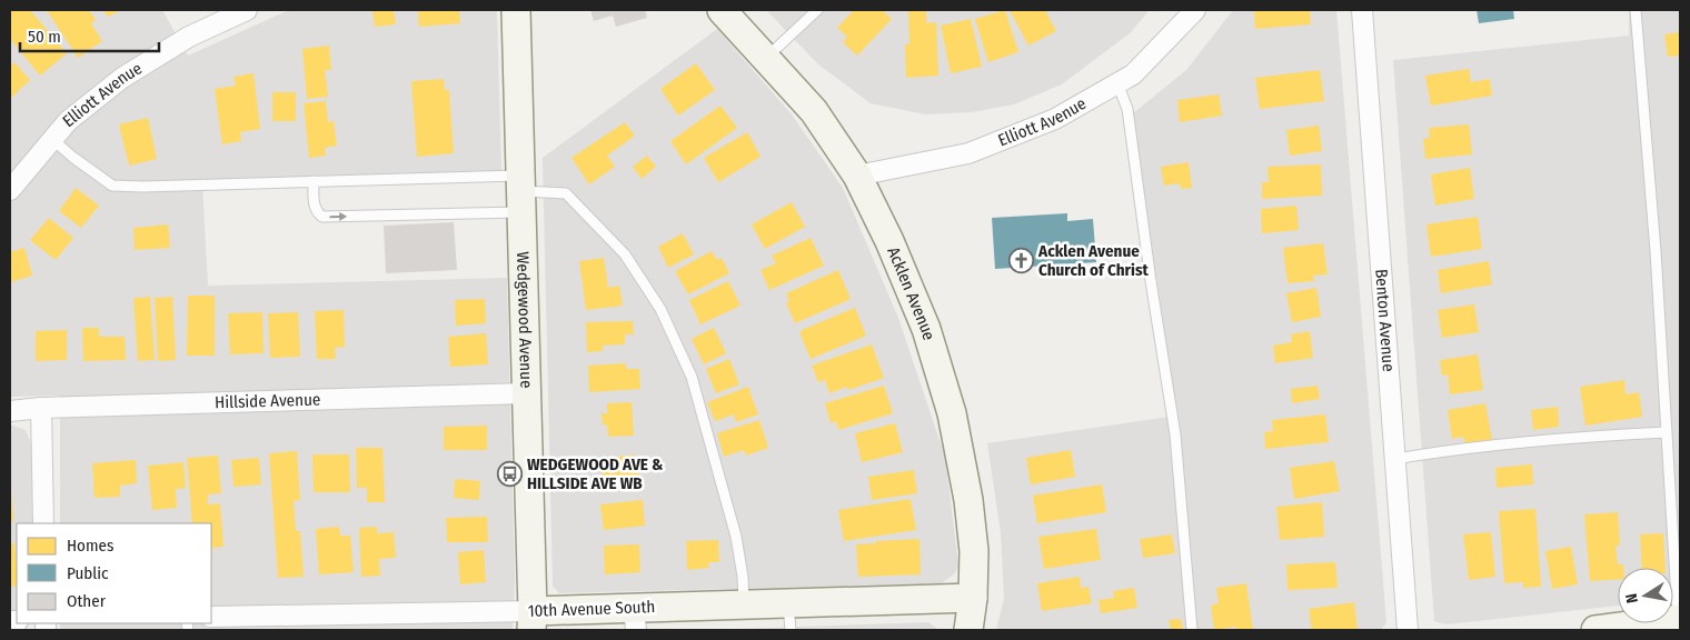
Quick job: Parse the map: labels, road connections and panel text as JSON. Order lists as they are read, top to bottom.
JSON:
{
  "streets": {
    "street": [
      "Elliott Avenue",
      "Acklen Avenue",
      "Wedgewood Avenue",
      "Benton Avenue",
      "Hillside Avenue",
      "10th Avenue South"
    ]
  },
  "crossings": [
    ["Elliott Avenue", "Acklen Avenue"],
    ["Acklen Avenue", "10th Avenue South"],
    ["Wedgewood Avenue", "Hillside Avenue"],
    ["Wedgewood Avenue", "10th Avenue South"]
  ],
  "places": {
    "church": ["Acklen Avenue Church of Christ"],
    "bus stop": ["WEDGEWOOD AVE & HILLSIDE AVE WB"]
  },
  "legend": ["Homes", "Public", "Other"],
  "scale_bar": "50 m",
  "north": "left"
}
